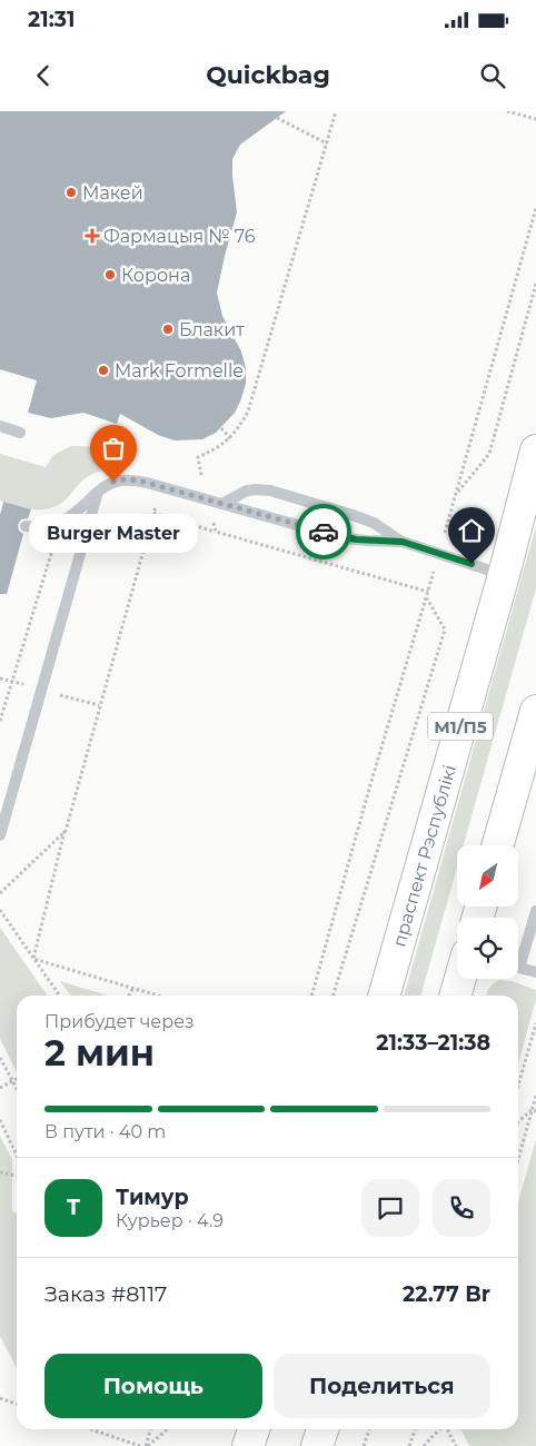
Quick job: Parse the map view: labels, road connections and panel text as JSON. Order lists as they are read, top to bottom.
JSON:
{
  "streets": {
    "highway": ["М1/П5", "праспект Рэспублікі"]
  },
  "places": {
    "other": [
      "Макей",
      "Корона",
      "Блакит",
      "Mark Formelle",
      "Burger Master"
    ],
    "health": ["Фармацыя № 76"]
  },
  "north": "bottom left",
  "page": {
    "status": "21:31",
    "header": "Quickbag",
    "bubble": "Burger Master",
    "heading": ["2 мин", "Прибудет через", "21:33–21:38"],
    "panel": [
      "Тимур",
      "Курьер · 4.9",
      "Заказ #8117",
      "22.77 Br"
    ],
    "bar": "В пути · 40 m",
    "round": "Т",
    "buttons": ["Помощь", "Поделиться"]
  }
}
